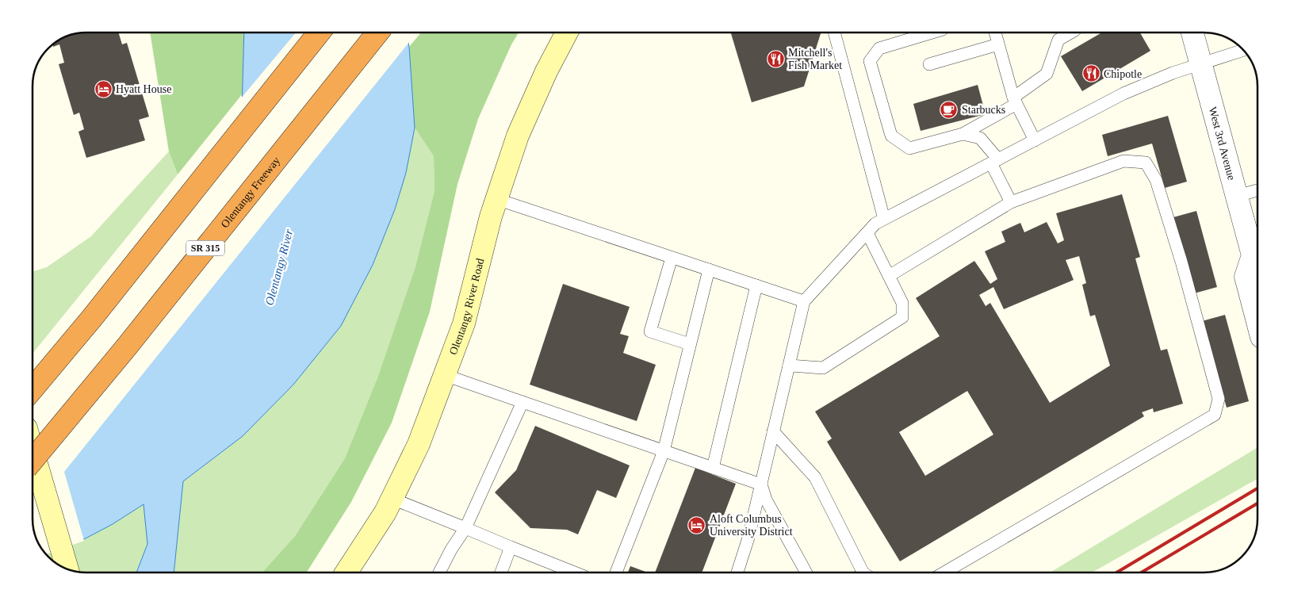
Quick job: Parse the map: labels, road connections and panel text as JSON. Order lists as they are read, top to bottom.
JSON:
{
  "streets": {
    "highway": ["Olentangy Freeway", "SR 315"],
    "main road": ["Olentangy River Road"],
    "street": ["West 3rd Avenue"]
  },
  "water": ["Olentangy River"],
  "places": {
    "restaurant": ["Mitchell's Fish Market", "Chipotle"],
    "hotel": ["Hyatt House", "Aloft Columbus University District"],
    "cafe": ["Starbucks"]
  }
}
